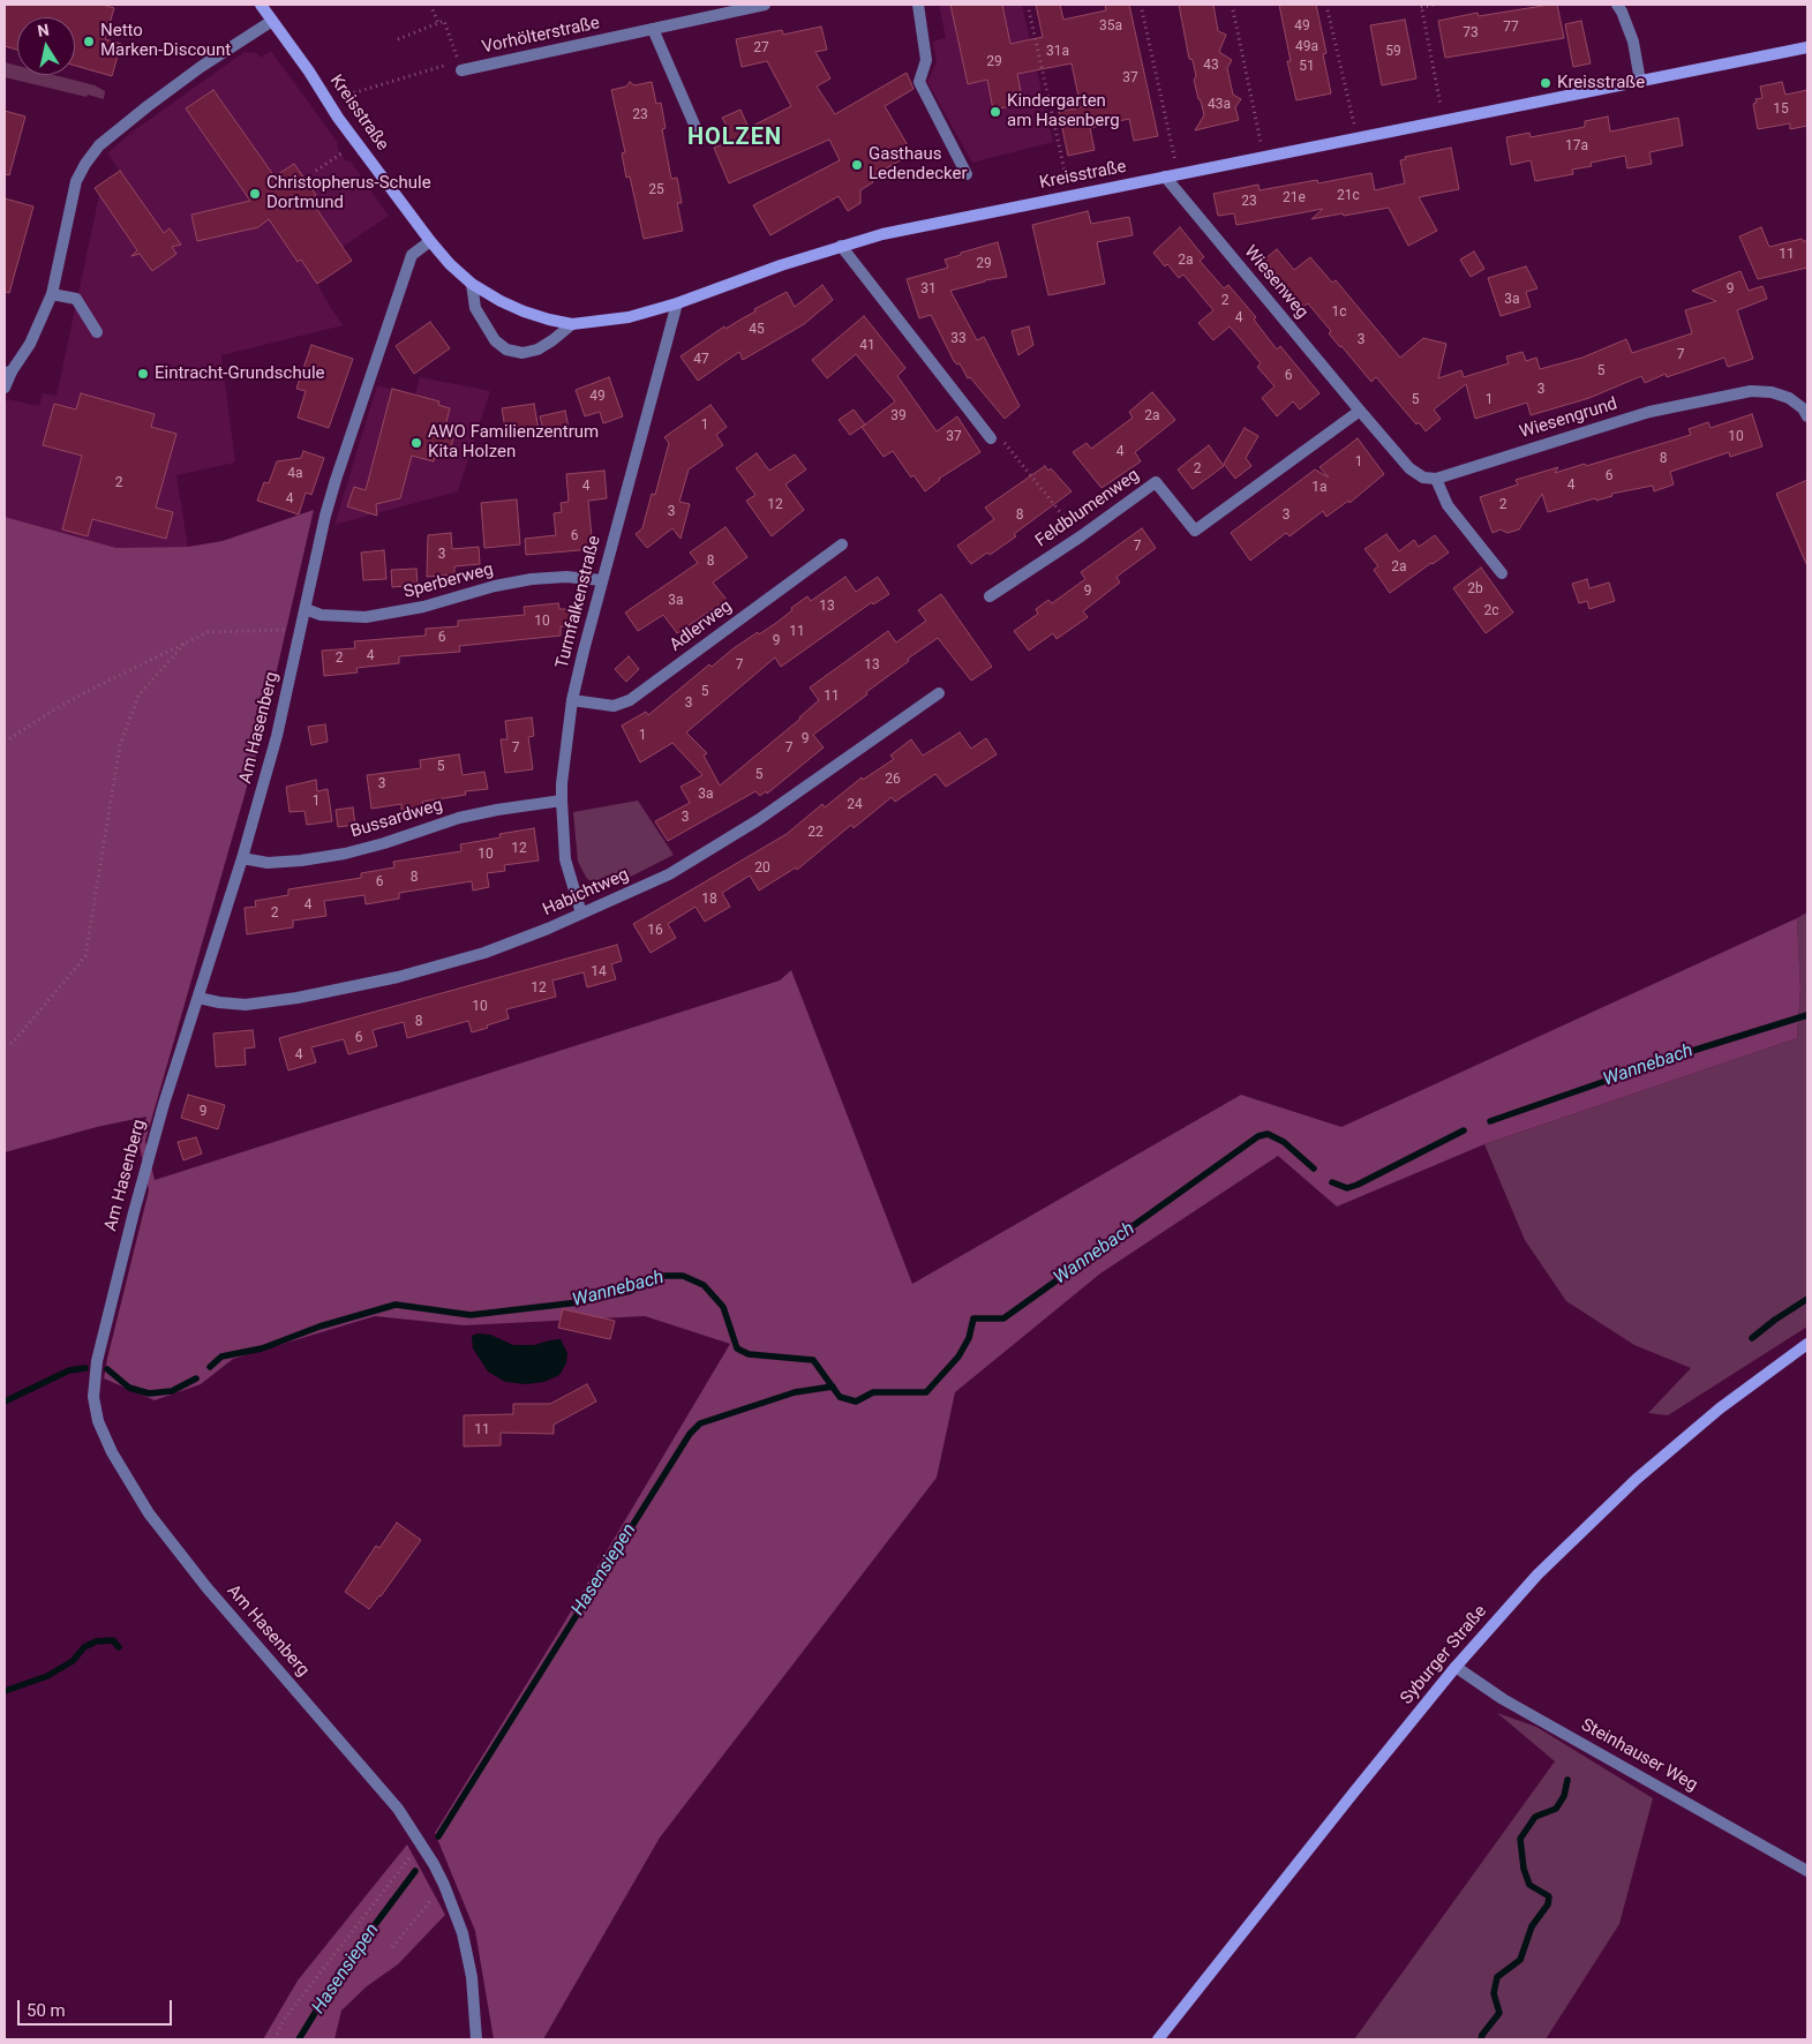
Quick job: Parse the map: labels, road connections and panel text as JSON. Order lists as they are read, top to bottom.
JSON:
{
  "streets": {
    "main road": ["Kreisstraße", "Syburger Straße"],
    "street": [
      "Vorhölterstraße",
      "Wiesenweg",
      "Wiesengrund",
      "Feldblumenweg",
      "Sperberweg",
      "Turmfalkenstraße",
      "Adlerweg",
      "Am Hasenberg",
      "Bussardweg",
      "Habichtweg",
      "Steinhauser Weg"
    ]
  },
  "crossings": [
    ["Kreisstraße", "Wiesenweg"],
    ["Kreisstraße", "Turmfalkenstraße"],
    ["Kreisstraße", "Am Hasenberg"],
    ["Wiesenweg", "Feldblumenweg"],
    ["Sperberweg", "Turmfalkenstraße"],
    ["Sperberweg", "Am Hasenberg"],
    ["Turmfalkenstraße", "Adlerweg"],
    ["Turmfalkenstraße", "Bussardweg"],
    ["Turmfalkenstraße", "Habichtweg"],
    ["Am Hasenberg", "Bussardweg"],
    ["Am Hasenberg", "Habichtweg"],
    ["Syburger Straße", "Steinhauser Weg"]
  ],
  "districts": ["HOLZEN"],
  "water": ["Wannebach", "Hasensiepen"],
  "places": [
    "Netto Marken-Discount",
    "Kreisstraße",
    "Kindergarten am Hasenberg",
    "Gasthaus Ledendecker",
    "Christopherus-Schule Dortmund",
    "Eintracht-Grundschule",
    "AWO Familienzentrum Kita Holzen"
  ],
  "house_numbers": [
    "35a",
    "49",
    "77",
    "73",
    "49a",
    "27",
    "31a",
    "59",
    "29",
    "43",
    "51",
    "37",
    "43a",
    "15",
    "23",
    "17a",
    "25",
    "21c",
    "21e",
    "23",
    "11",
    "2a",
    "29",
    "31",
    "9",
    "3a",
    "2",
    "1c",
    "4",
    "45",
    "33",
    "3",
    "41",
    "7",
    "47",
    "5",
    "6",
    "3",
    "49",
    "5",
    "1",
    "39",
    "2a",
    "1",
    "37",
    "10",
    "4",
    "8",
    "1",
    "2",
    "4a",
    "6",
    "2",
    "4",
    "4",
    "1a",
    "4",
    "12",
    "2",
    "3",
    "8",
    "3",
    "6",
    "7",
    "3",
    "8",
    "2a",
    "2b",
    "9",
    "3a",
    "13",
    "2c",
    "10",
    "11",
    "6",
    "9",
    "4",
    "2",
    "7",
    "13",
    "5",
    "11",
    "3",
    "1",
    "9",
    "7",
    "7",
    "5",
    "5",
    "26",
    "3",
    "3a",
    "1",
    "24",
    "3",
    "22",
    "12",
    "10",
    "20",
    "8",
    "6",
    "18",
    "4",
    "2",
    "16",
    "14",
    "12",
    "10",
    "8",
    "6",
    "4",
    "9",
    "11"
  ],
  "scale_bar": "50 m",
  "north": "top"
}
